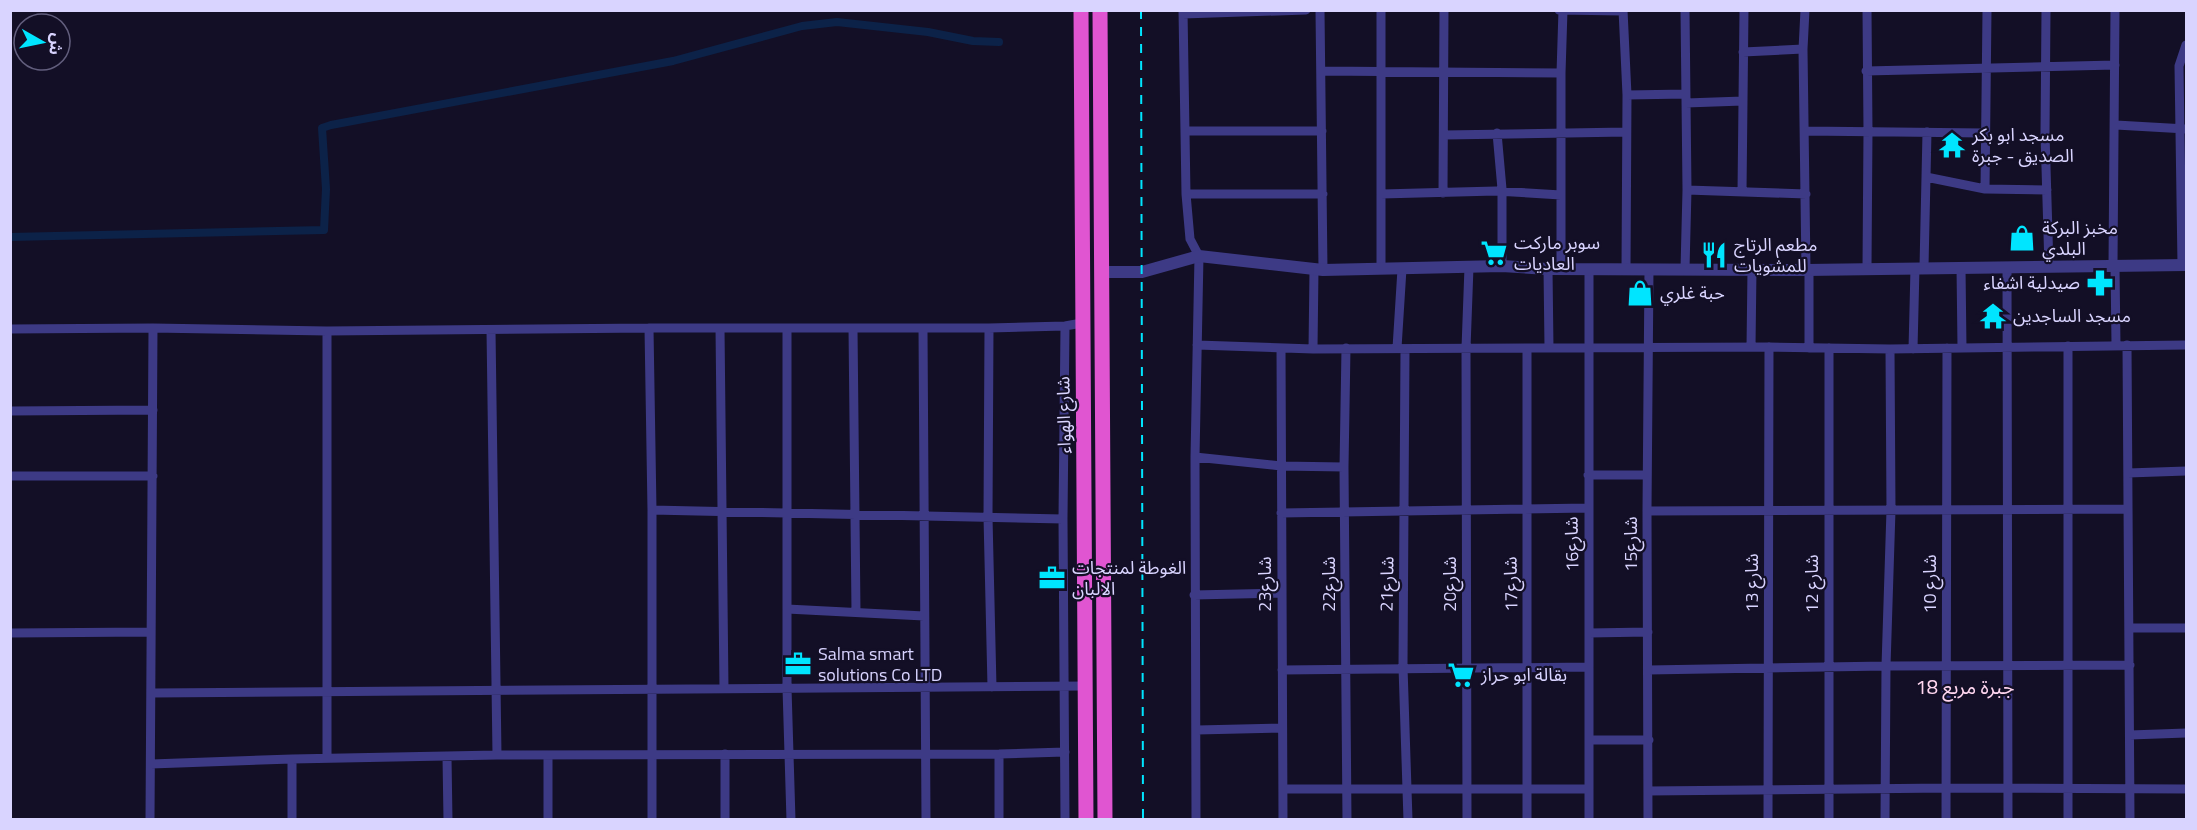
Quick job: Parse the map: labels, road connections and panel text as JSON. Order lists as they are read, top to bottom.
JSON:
{
  "streets": {
    "highway": ["شارع الهواء"],
    "street": [
      "شارع16",
      "شارع15",
      "شارع 13",
      "شارع23",
      "شارع22",
      "شارع21",
      "شارع20",
      "شارع17",
      "شارع 12",
      "شارع 10"
    ]
  },
  "districts": ["جبرة مربع 18"],
  "places": {
    "temple": ["مسجد ابو بكر الصديق - جبرة", "مسجد الساجدين"],
    "shop": ["مخبز البركة البلدي", "حبة غلري"],
    "supermarket": ["سوبر ماركت العاديات", "بقالة ابو حراز"],
    "restaurant": ["مطعم الرتاج للمشويات"],
    "pharmacy": ["صيدلية اشفاء"],
    "office": ["الغوطة لمنتجات الالبان", "Salma smart solutions Co LTD"]
  },
  "north": "right"
}
